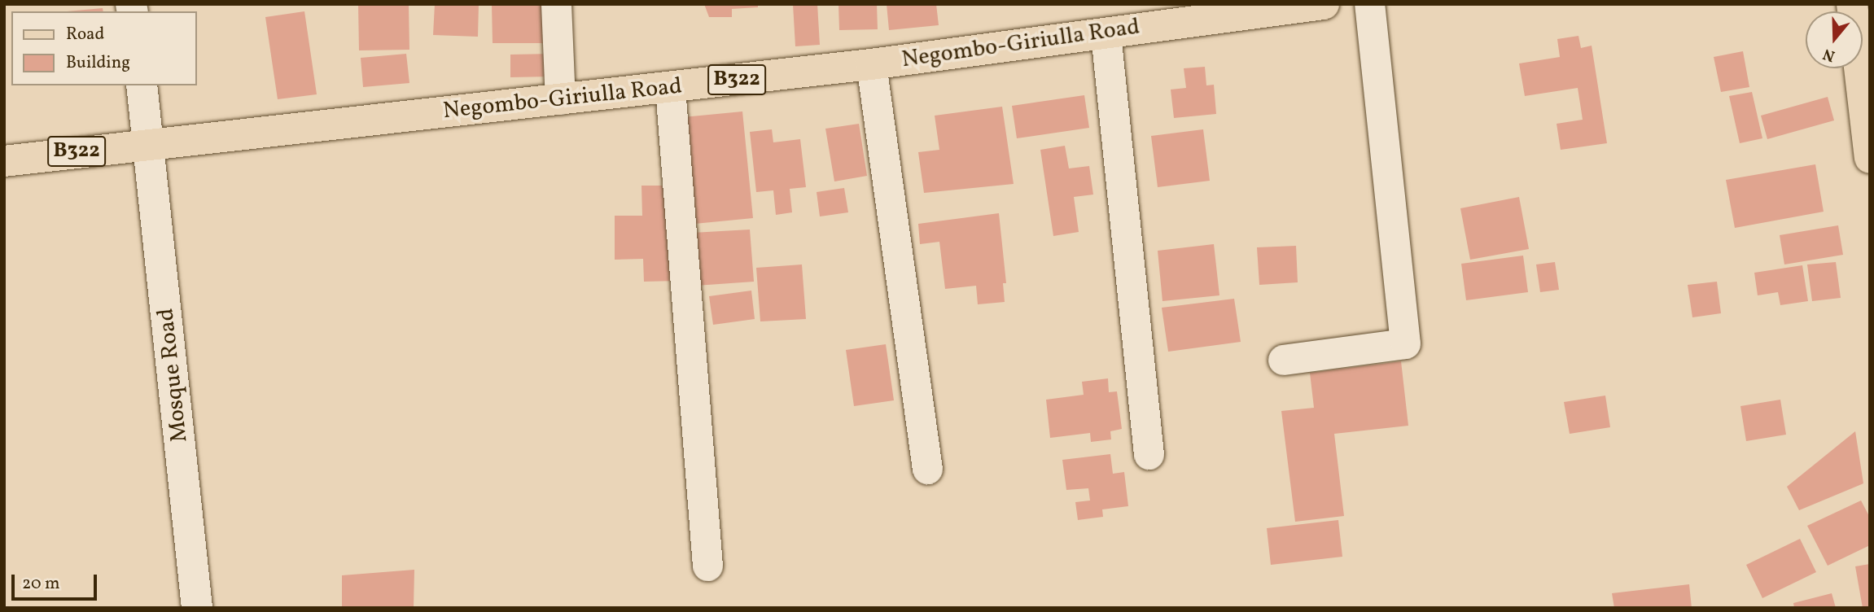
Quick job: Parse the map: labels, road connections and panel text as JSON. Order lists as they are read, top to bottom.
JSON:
{
  "streets": {
    "main road": ["Negombo-Giriulla Road", "B322"],
    "street": ["Mosque Road"]
  },
  "crossings": [
    ["Negombo-Giriulla Road", "Mosque Road"]
  ],
  "legend": ["Road", "Building"],
  "scale_bar": "20 m",
  "north": "bottom"
}
